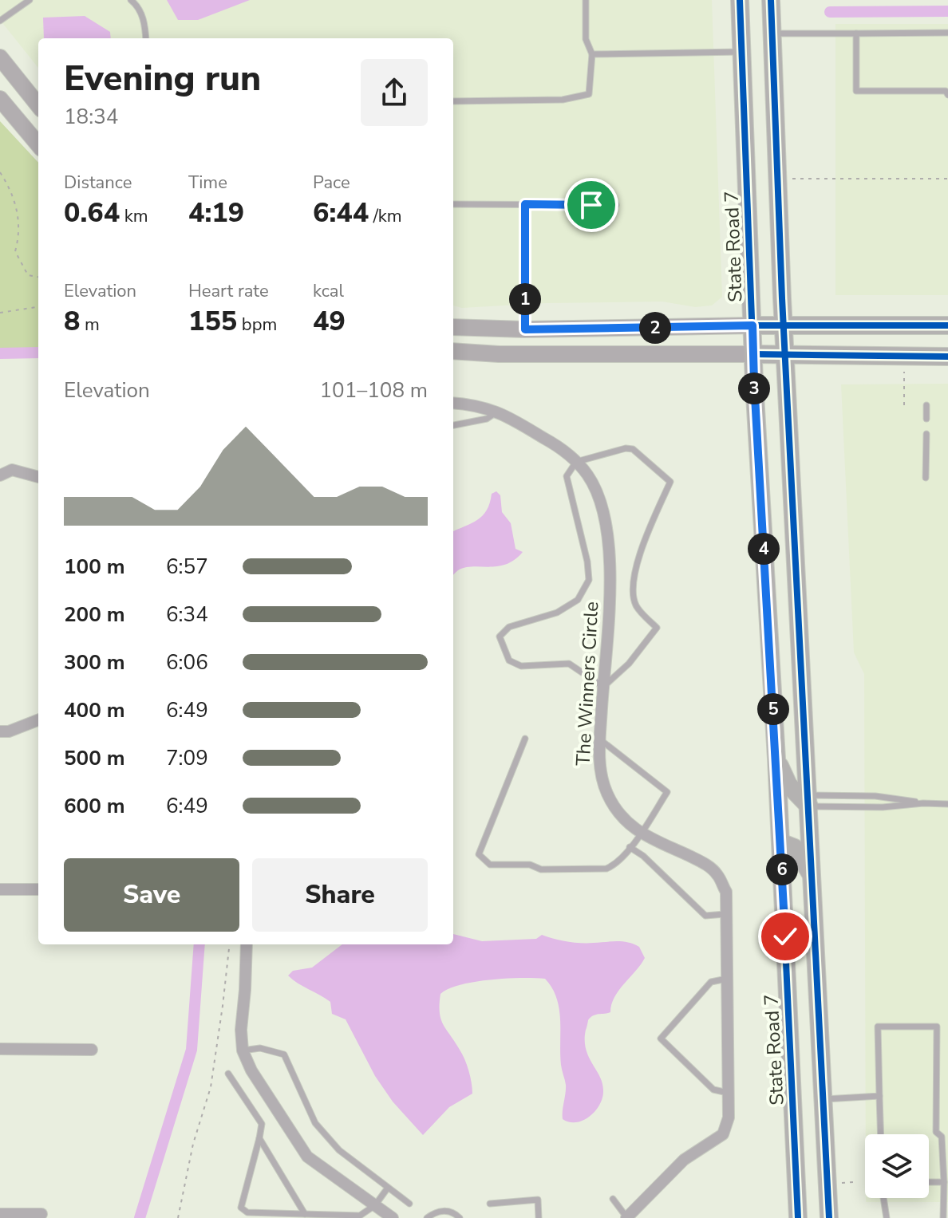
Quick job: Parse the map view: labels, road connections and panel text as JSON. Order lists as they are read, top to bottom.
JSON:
{
  "streets": {
    "main road": ["State Road 7"],
    "street": ["The Winners Circle"]
  },
  "page": {
    "heading": ["Evening run", "18:34"],
    "stats": [
      ["Distance", "0.64 km"],
      ["Time", "4:19"],
      ["Pace", "6:44 /km"],
      ["Elevation", "8 m"],
      ["Heart rate", "155 bpm"],
      ["kcal", "49"]
    ],
    "pins": [
      "1",
      "2",
      "3",
      "4",
      "5",
      "6"
    ],
    "chart": ["Elevation", "101–108 m"],
    "list": [
      {
        "name": "100 m",
        "note": "6:57"
      },
      {
        "name": "200 m",
        "note": "6:34"
      },
      {
        "name": "300 m",
        "note": "6:06"
      },
      {
        "name": "400 m",
        "note": "6:49"
      },
      {
        "name": "500 m",
        "note": "7:09"
      },
      {
        "name": "600 m",
        "note": "6:49"
      }
    ],
    "buttons": ["Save", "Share"]
  }
}
